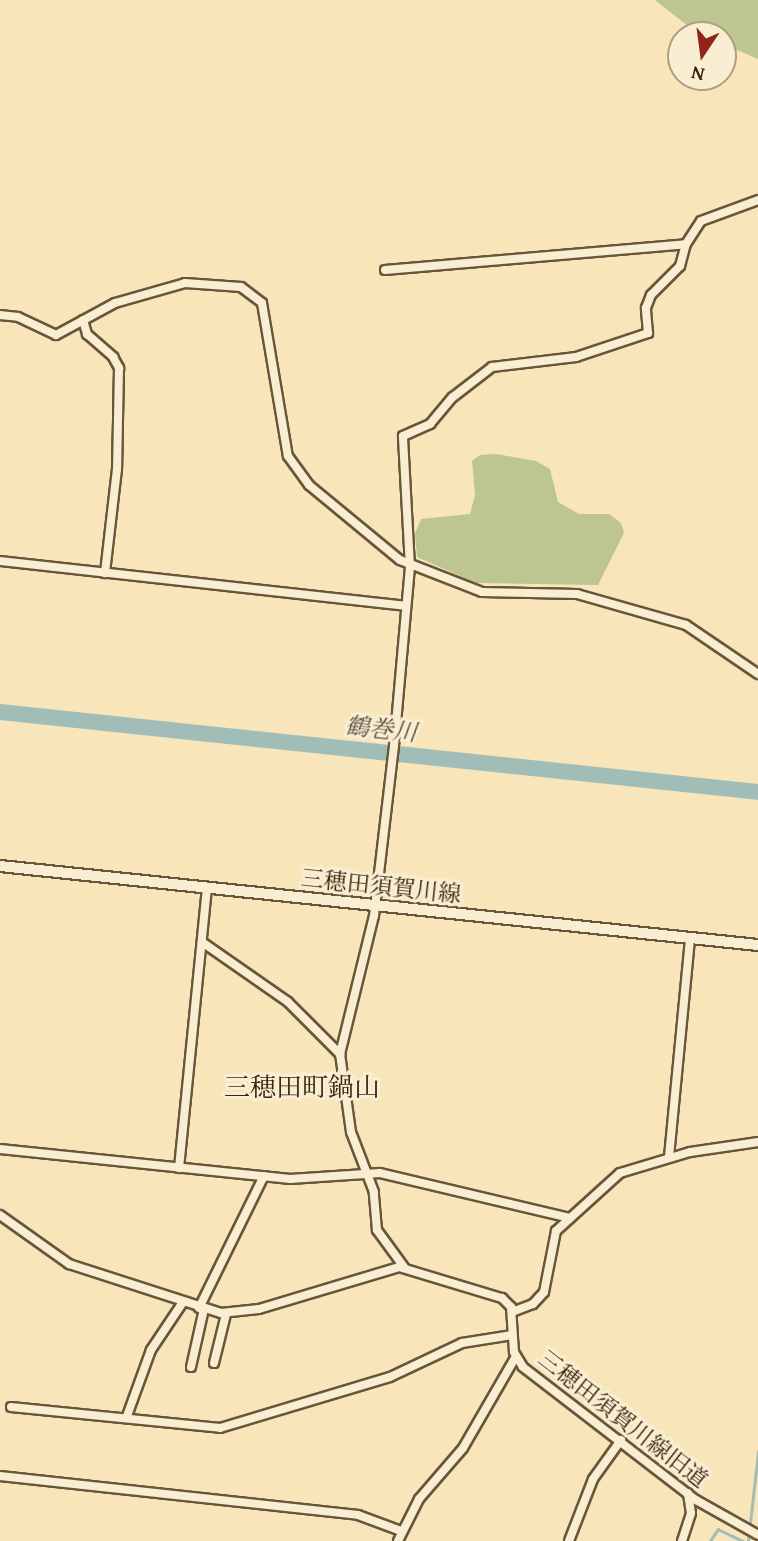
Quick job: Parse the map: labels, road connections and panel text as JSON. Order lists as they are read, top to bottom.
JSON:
{
  "streets": {
    "main road": ["三穂田須賀川線"],
    "street": ["三穂田須賀川線旧道"]
  },
  "districts": ["三穂田町鍋山"],
  "water": ["鶴巻川"],
  "north": "bottom"
}
